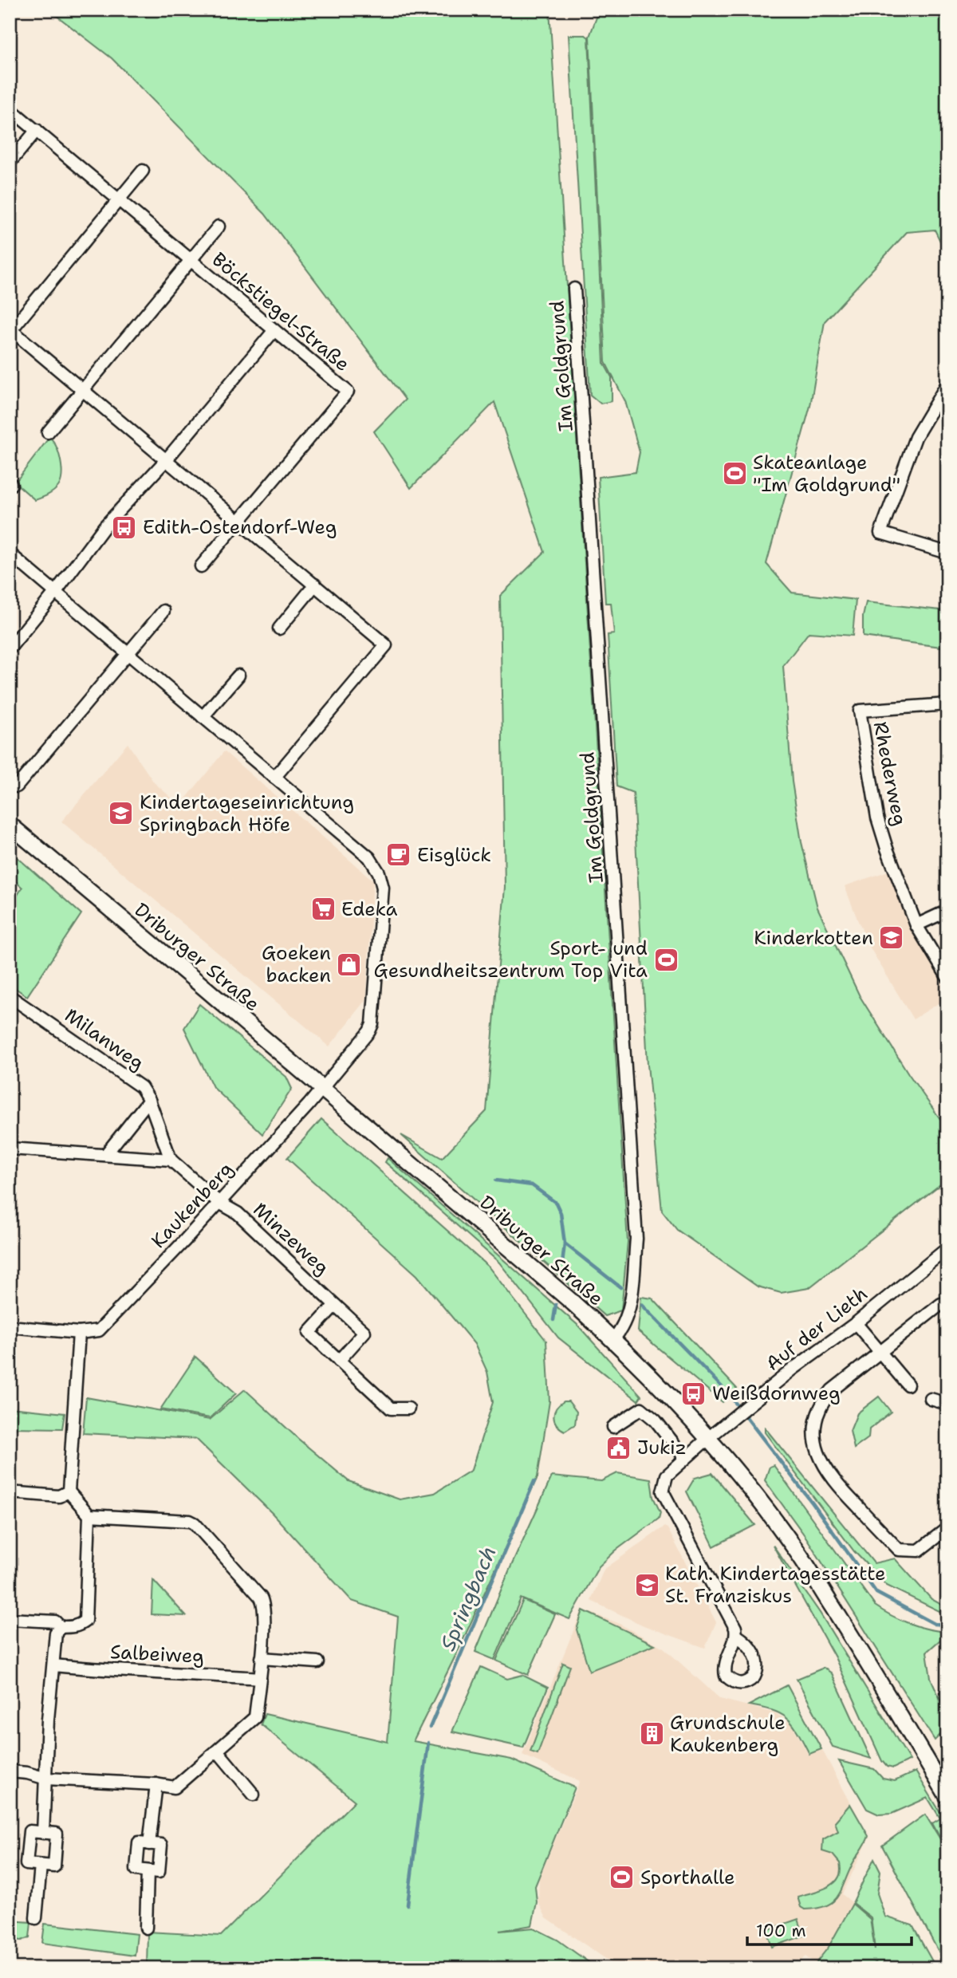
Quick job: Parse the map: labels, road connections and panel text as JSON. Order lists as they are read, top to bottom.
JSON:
{
  "streets": {
    "main road": ["Driburger Straße"],
    "street": [
      "Böckstiegel-Straße",
      "Im Goldgrund",
      "Rhederweg",
      "Milanweg",
      "Kaukenberg",
      "Minzeweg",
      "Auf der Lieth",
      "Salbeiweg"
    ]
  },
  "crossings": [
    ["Im Goldgrund", "Driburger Straße"],
    ["Driburger Straße", "Kaukenberg"],
    ["Driburger Straße", "Auf der Lieth"],
    ["Milanweg", "Minzeweg"],
    ["Kaukenberg", "Minzeweg"]
  ],
  "water": ["Springbach"],
  "places": {
    "sports": ["Skateanlage \"Im Goldgrund\"", "Sport- und Gesundheitszentrum Top Vita", "Sporthalle"],
    "bus stop": ["Edith-Ostendorf-Weg", "Weißdornweg"],
    "school or university": ["Kindertageseinrichtung Springbach Höfe", "Kinderkotten", "Kath. Kindertagesstätte St. Franziskus"],
    "cafe": ["Eisglück"],
    "supermarket": ["Edeka"],
    "shop": ["Goeken backen"],
    "public building": ["Jukiz"],
    "building": ["Grundschule Kaukenberg"]
  },
  "scale_bar": "100 m"
}
